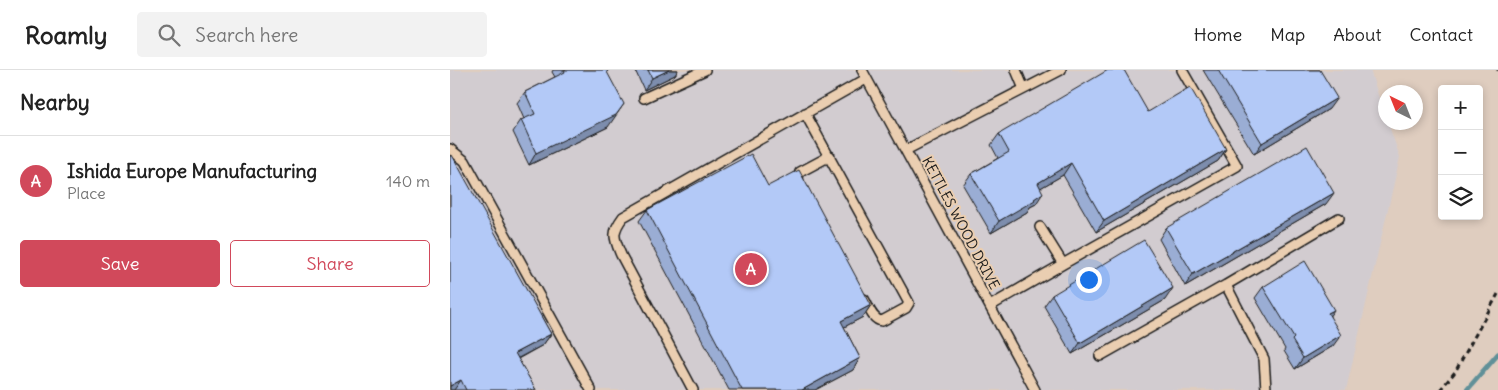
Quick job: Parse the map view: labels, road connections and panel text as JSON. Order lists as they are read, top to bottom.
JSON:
{
  "streets": {
    "lane": ["KETTLES WOOD DRIVE"]
  },
  "north": "top left",
  "page": {
    "header": "Roamly",
    "search": "Search here",
    "nav": [
      "Home",
      "Map",
      "About",
      "Contact"
    ],
    "heading": "Nearby",
    "map_buttons": ["+", "−"],
    "list": [
      {
        "mark": "A",
        "name": "Ishida Europe Manufacturing",
        "note": "Place",
        "value": "140 m"
      }
    ],
    "buttons": ["Save", "Share"],
    "pins": "A"
  }
}
